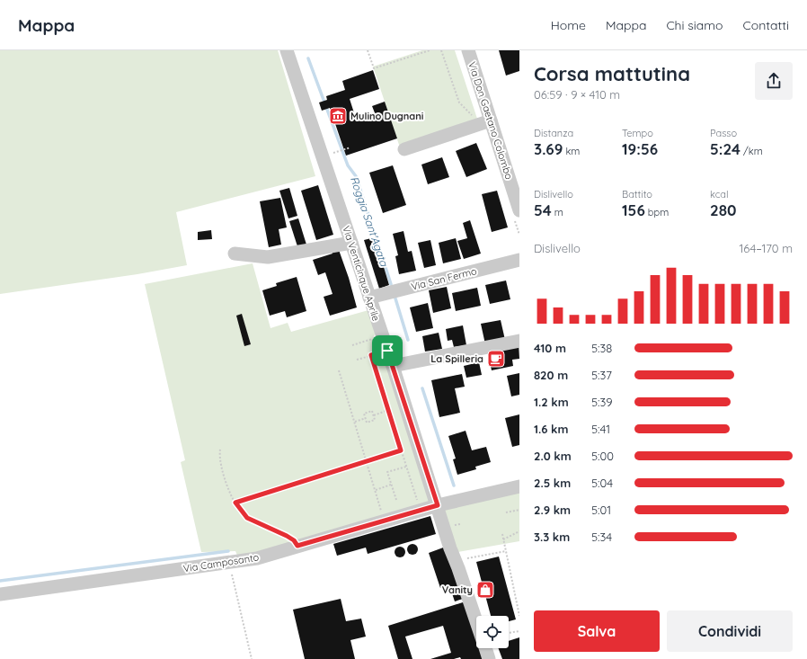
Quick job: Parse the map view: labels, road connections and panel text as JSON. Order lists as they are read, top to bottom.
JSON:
{
  "streets": {
    "street": [
      "Via Don Gaetano Colombo",
      "Via Venticinque Aprile",
      "Via San Fermo",
      "Via Camposanto"
    ]
  },
  "crossings": [
    ["Via Venticinque Aprile", "Via San Fermo"],
    ["Via Venticinque Aprile", "Via Camposanto"]
  ],
  "water": ["Roggia Sant'Agata"],
  "places": {
    "museum": ["Mulino Dugnani"],
    "cafe": ["La Spilleria"],
    "shop": ["Vanity"]
  },
  "page": {
    "header": "Mappa",
    "nav": [
      "Home",
      "Mappa",
      "Chi siamo",
      "Contatti"
    ],
    "heading": ["Corsa mattutina", "06:59 · 9 × 410 m"],
    "stats": [
      ["Distanza", "3.69 km"],
      ["Tempo", "19:56"],
      ["Passo", "5:24 /km"],
      ["Dislivello", "54 m"],
      ["Battito", "156 bpm"],
      ["kcal", "280"]
    ],
    "chart": ["Dislivello", "164–170 m"],
    "list": [
      {
        "name": "410 m",
        "note": "5:38"
      },
      {
        "name": "820 m",
        "note": "5:37"
      },
      {
        "name": "1.2 km",
        "note": "5:39"
      },
      {
        "name": "1.6 km",
        "note": "5:41"
      },
      {
        "name": "2.0 km",
        "note": "5:00"
      },
      {
        "name": "2.5 km",
        "note": "5:04"
      },
      {
        "name": "2.9 km",
        "note": "5:01"
      },
      {
        "name": "3.3 km",
        "note": "5:34"
      }
    ],
    "buttons": ["Salva", "Condividi"]
  }
}
